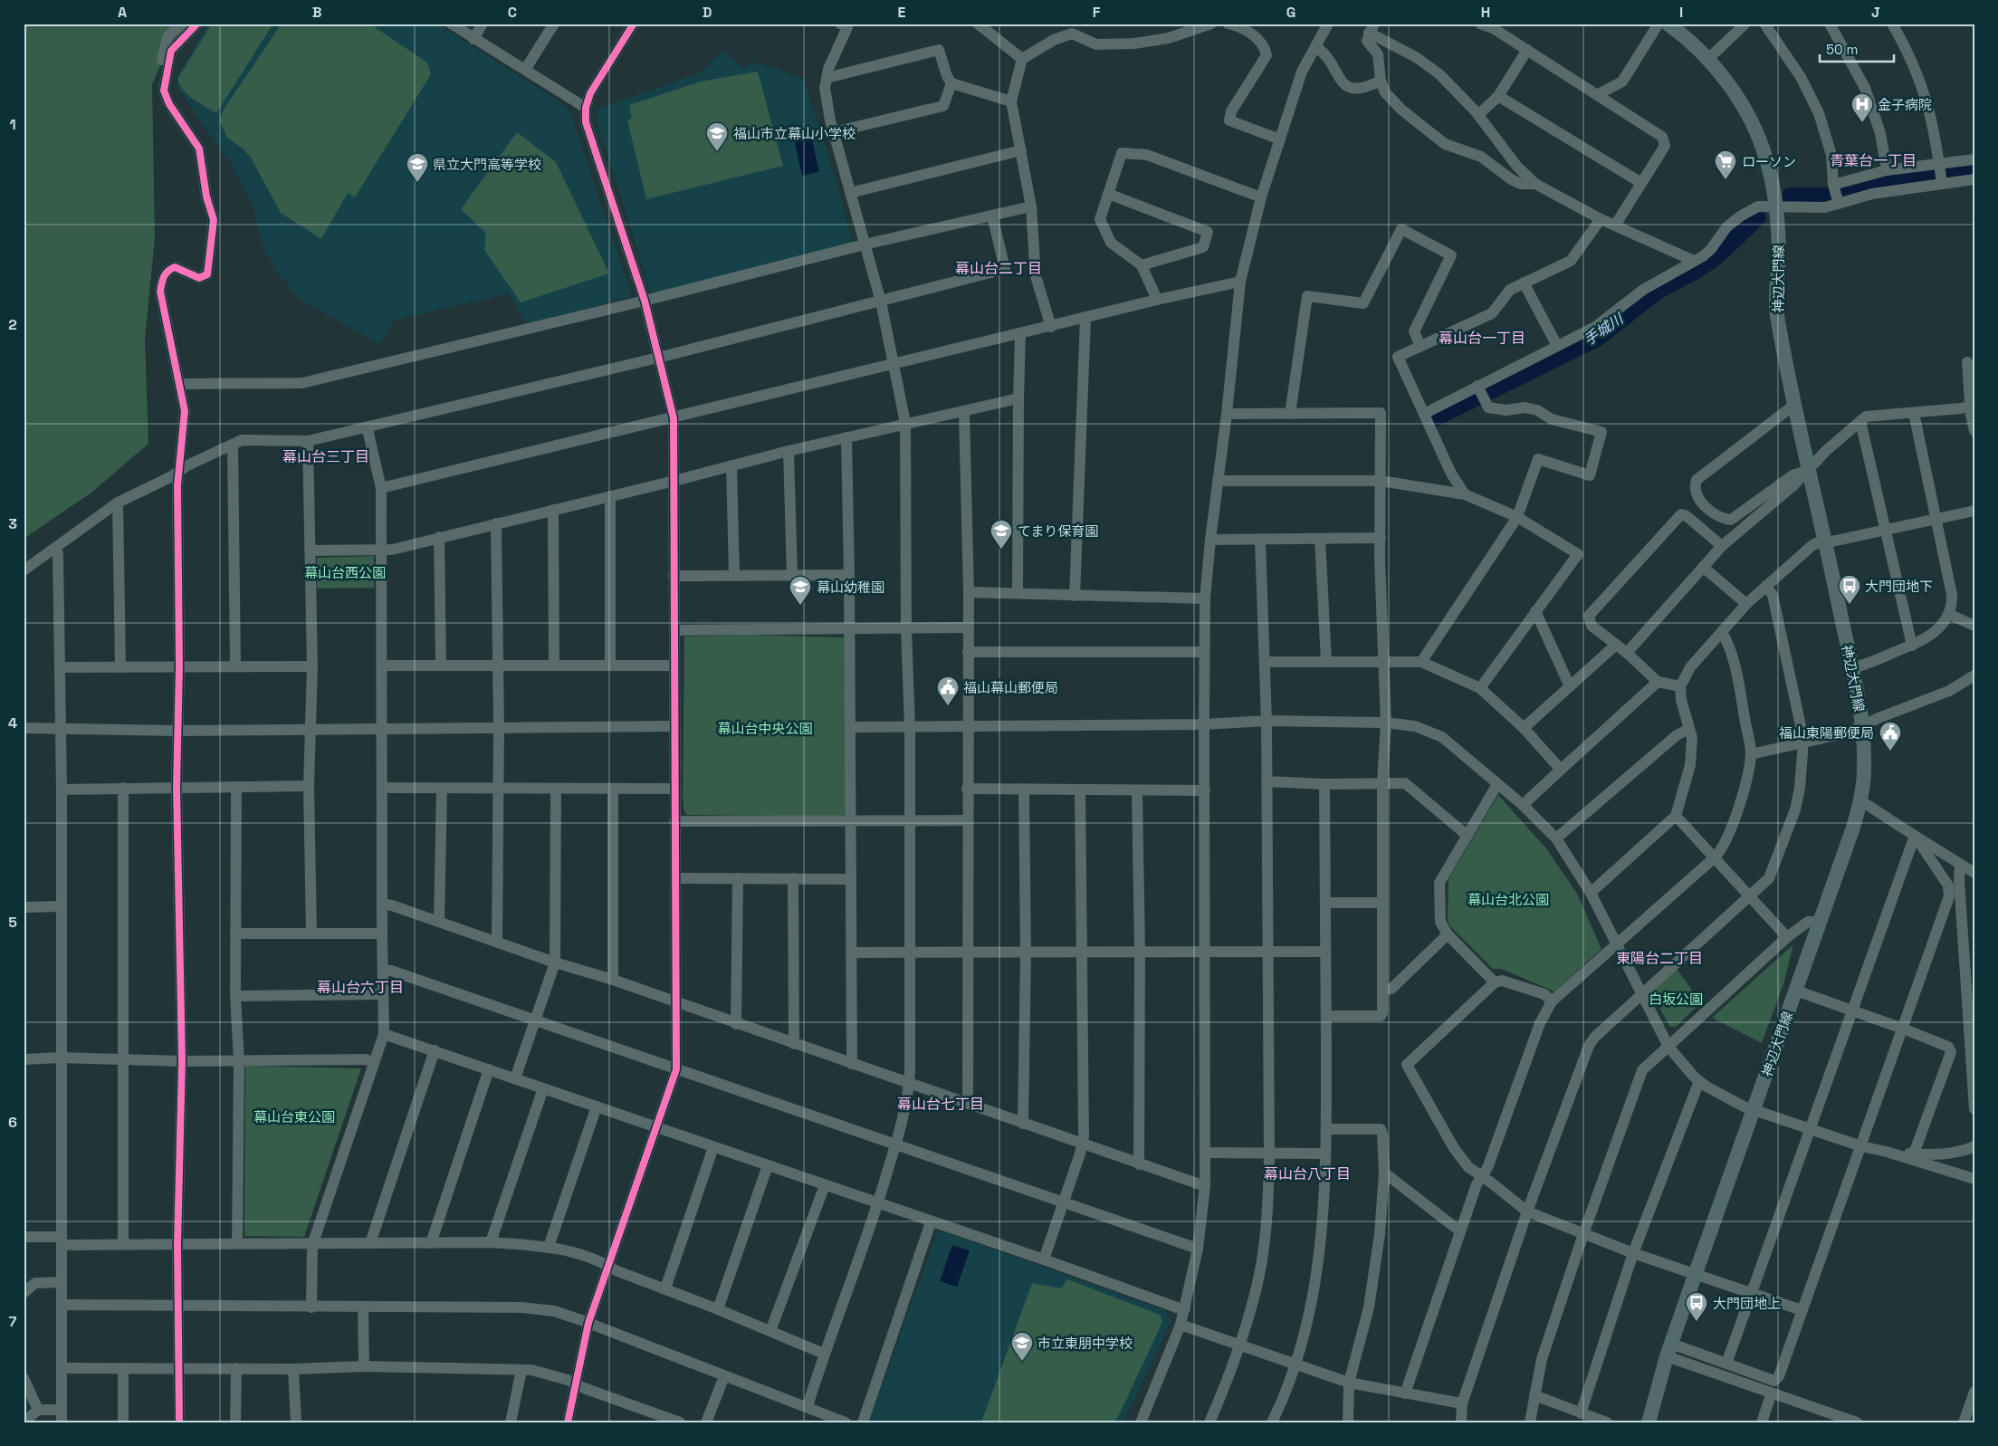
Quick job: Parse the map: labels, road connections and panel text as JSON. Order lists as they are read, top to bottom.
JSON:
{
  "streets": {
    "main road": ["神辺大門線"]
  },
  "districts": [
    "青葉台一丁目",
    "幕山台二丁目",
    "幕山台一丁目",
    "幕山台三丁目",
    "東陽台二丁目",
    "幕山台六丁目",
    "幕山台七丁目",
    "幕山台八丁目"
  ],
  "water": ["手城川"],
  "parks": [
    "幕山台西公園",
    "幕山台中央公園",
    "幕山台北公園",
    "白坂公園",
    "幕山台東公園"
  ],
  "places": {
    "hospital": ["金子病院"],
    "school or university": [
      "福山市立幕山小学校",
      "県立大門高等学校",
      "てまり保育園",
      "幕山幼稚園",
      "市立東朋中学校"
    ],
    "supermarket": ["ローソン"],
    "bus stop": ["大門団地下", "大門団地上"],
    "public building": ["福山幕山郵便局", "福山東陽郵便局"]
  },
  "scale_bar": "50 m",
  "grid": {
    "columns": [
      "A",
      "B",
      "C",
      "D",
      "E",
      "F",
      "G",
      "H",
      "I",
      "J"
    ],
    "rows": [
      "1",
      "2",
      "3",
      "4",
      "5",
      "6",
      "7"
    ]
  }
}
